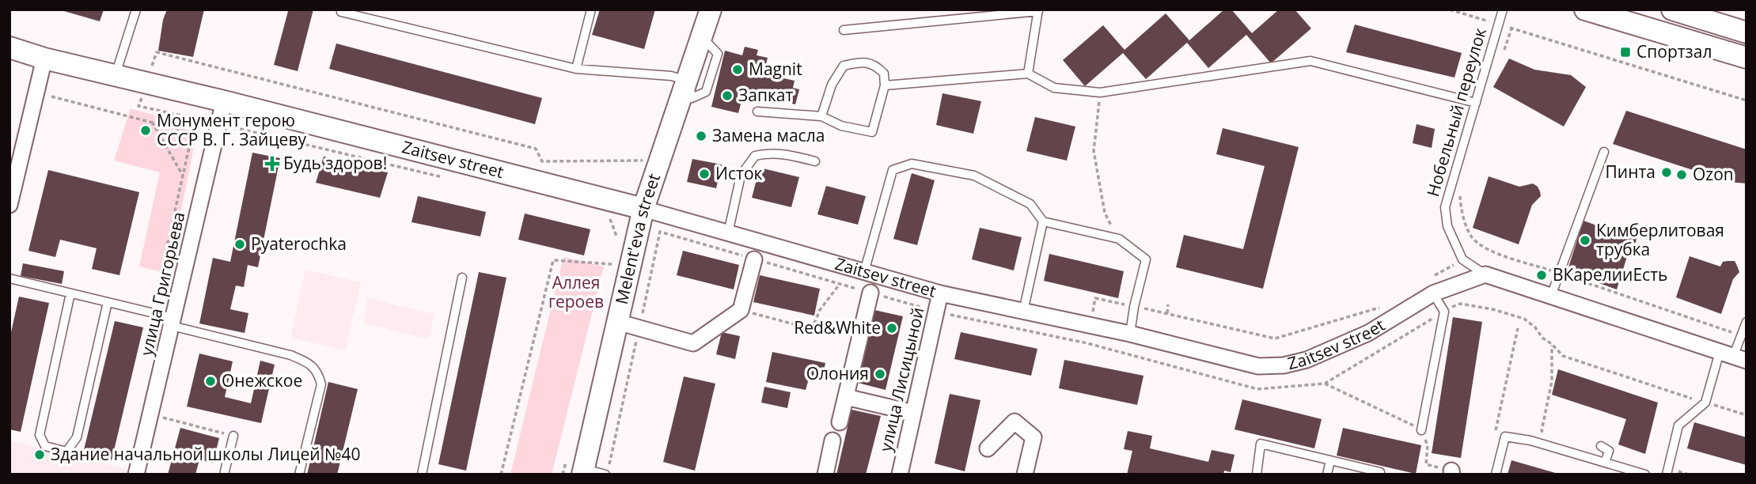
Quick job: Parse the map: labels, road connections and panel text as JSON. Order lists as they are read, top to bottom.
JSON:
{
  "streets": {
    "main road": ["Zaitsev street", "Melent'eva street"],
    "street": ["улица Григорьева", "улица Лисицыной"],
    "lane": ["Нобельный переулок"]
  },
  "crossings": [
    ["Zaitsev street", "Melent'eva street"],
    ["Zaitsev street", "улица Григорьева"],
    ["Zaitsev street", "улица Лисицыной"]
  ],
  "parks": ["Аллея героев"],
  "places": {
    "transit": ["Спортзал"],
    "other": [
      "Magnit",
      "Запкат",
      "Монумент герою СССР В. Г. Зайцеву",
      "Замена масла",
      "Пинта",
      "Исток",
      "Ozon",
      "Кимберлитовая трубка",
      "Pyaterochka",
      "ВКарелииЕсть",
      "Red&White",
      "Олония",
      "Онежское",
      "Здание начальной школы Лицей №40"
    ],
    "health": ["Будь здоров!"]
  }
}
